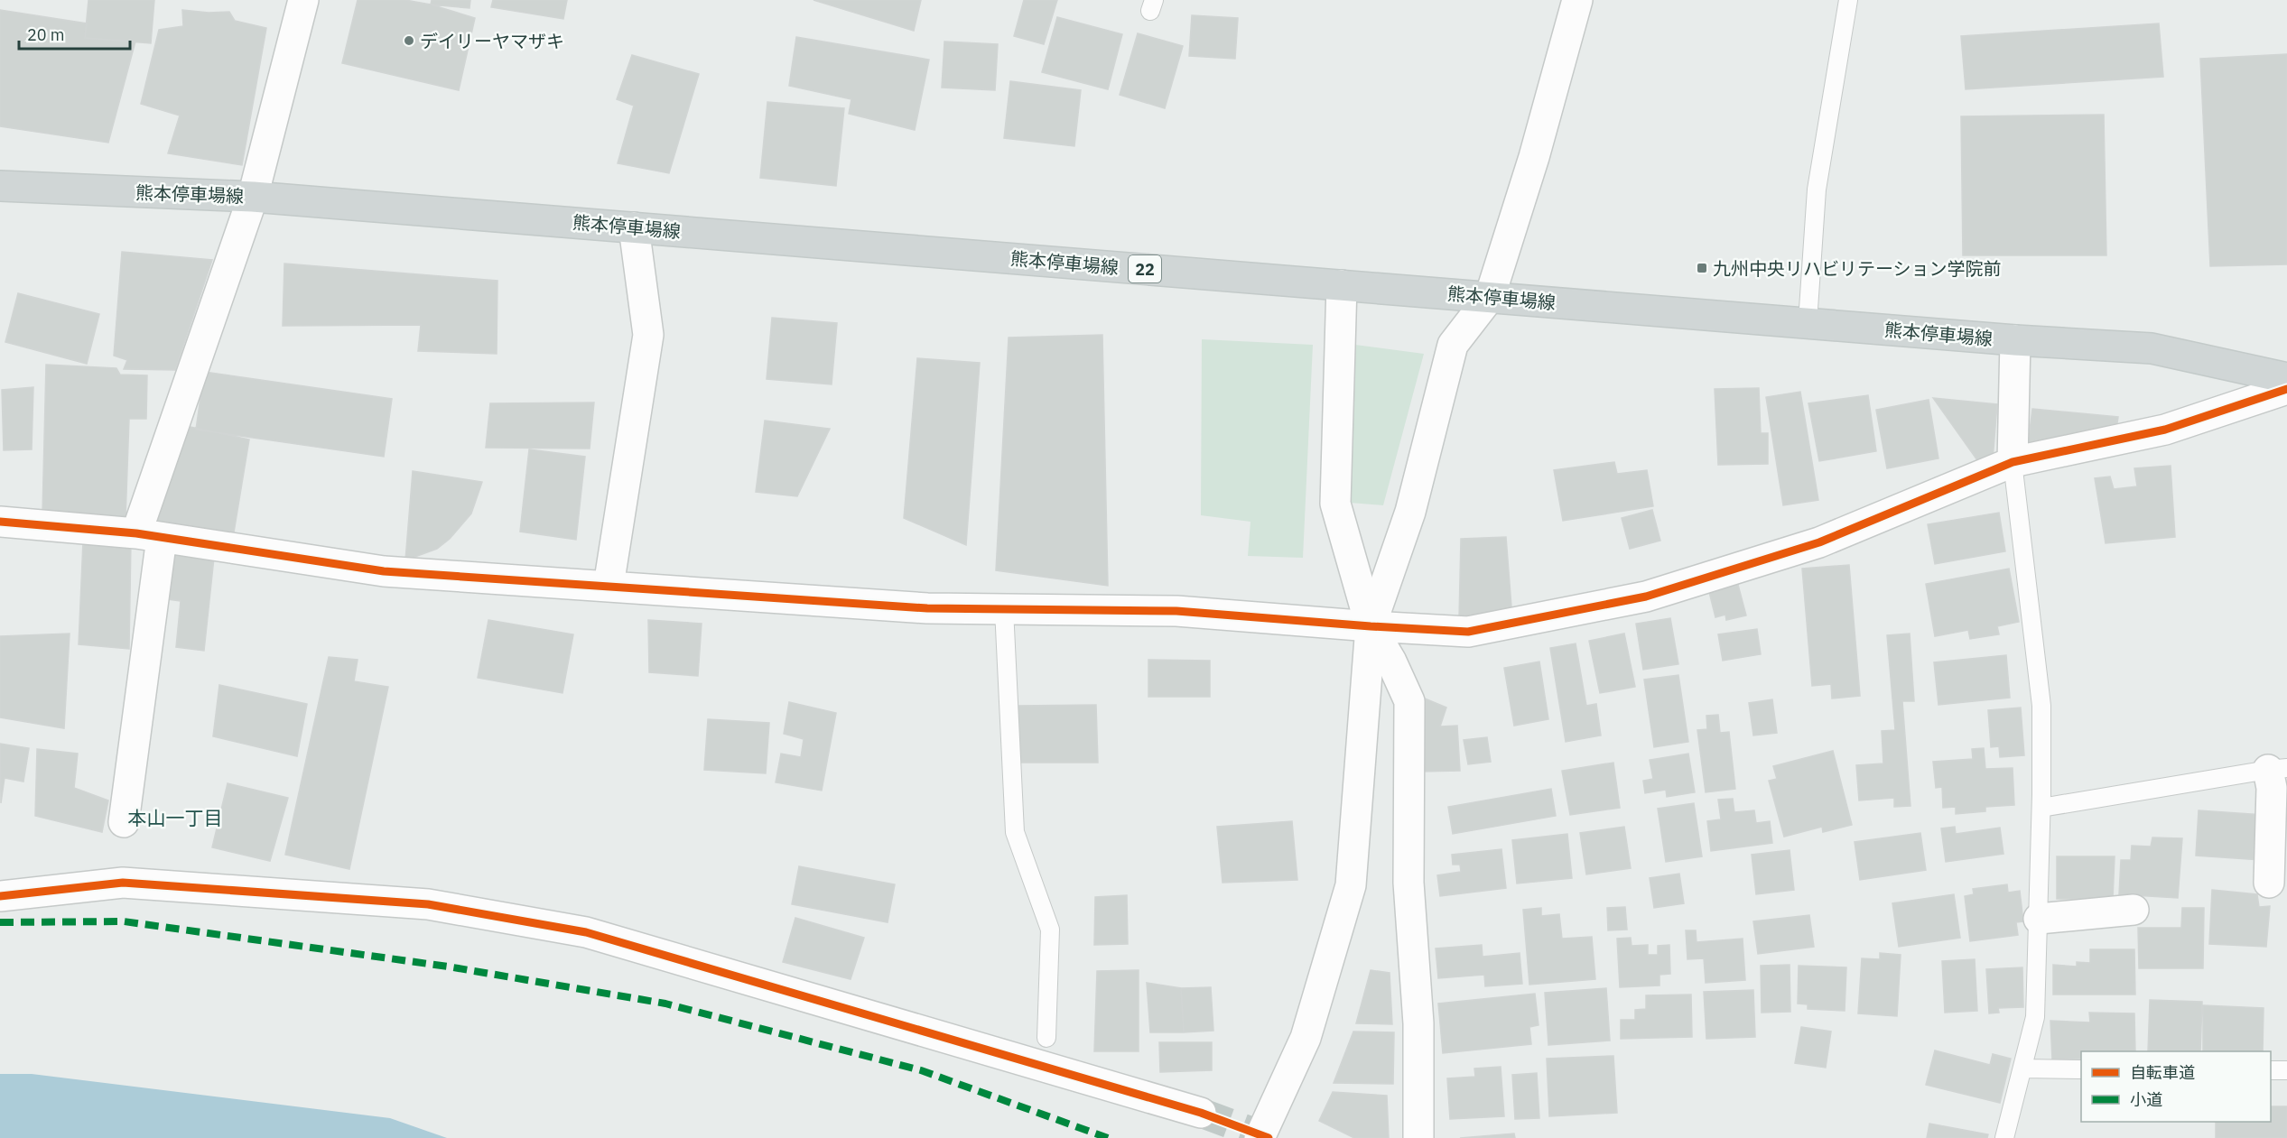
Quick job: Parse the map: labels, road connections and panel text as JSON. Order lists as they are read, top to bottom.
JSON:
{
  "streets": {
    "main road": ["熊本停車場線", "22"]
  },
  "districts": ["本山一丁目"],
  "places": {
    "other": ["デイリーヤマザキ"],
    "transit": ["九州中央リハビリテーション学院前"]
  },
  "legend": ["自転車道", "小道"],
  "scale_bar": "20 m"
}
